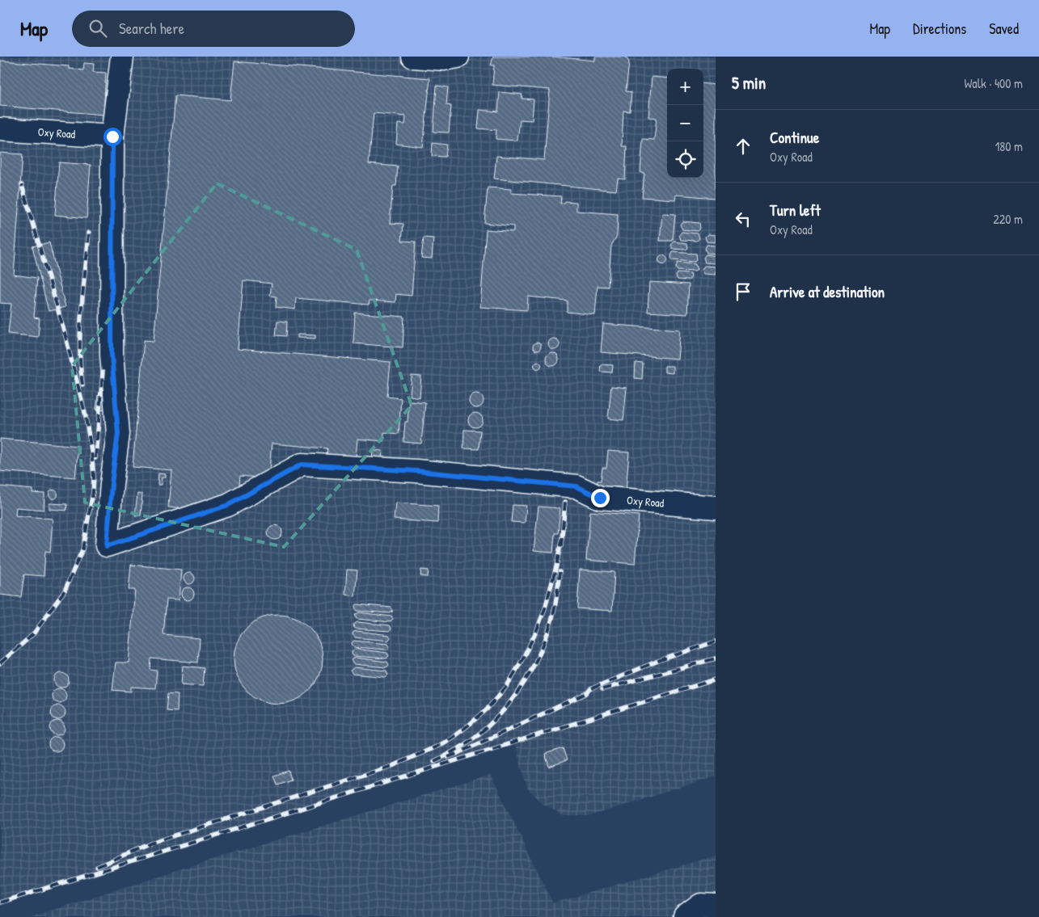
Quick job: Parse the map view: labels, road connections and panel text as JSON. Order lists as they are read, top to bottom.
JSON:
{
  "streets": {
    "street": ["Oxy Road"]
  },
  "page": {
    "header": "Map",
    "search": "Search here",
    "nav": ["Map", "Directions", "Saved"],
    "heading": ["5 min", "Walk · 400 m"],
    "map_buttons": ["+", "−"],
    "list": [
      ["Continue", "Oxy Road", "180 m"],
      ["Turn left", "Oxy Road", "220 m"],
      "Arrive at destination"
    ]
  }
}
